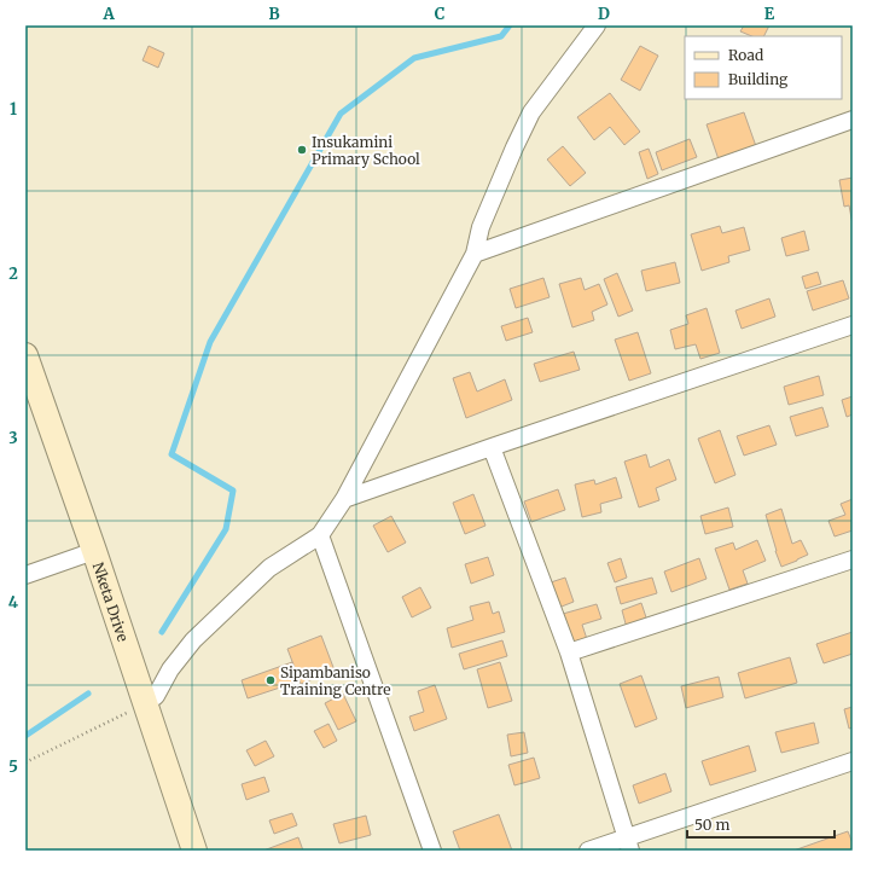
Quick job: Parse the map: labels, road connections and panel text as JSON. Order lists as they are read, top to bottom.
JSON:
{
  "streets": {
    "street": ["Nketa Drive"]
  },
  "places": ["Insukamini Primary School", "Sipambaniso Training Centre"],
  "legend": ["Road", "Building"],
  "scale_bar": "50 m",
  "grid": {
    "columns": [
      "A",
      "B",
      "C",
      "D",
      "E"
    ],
    "rows": [
      "1",
      "2",
      "3",
      "4",
      "5"
    ]
  }
}
